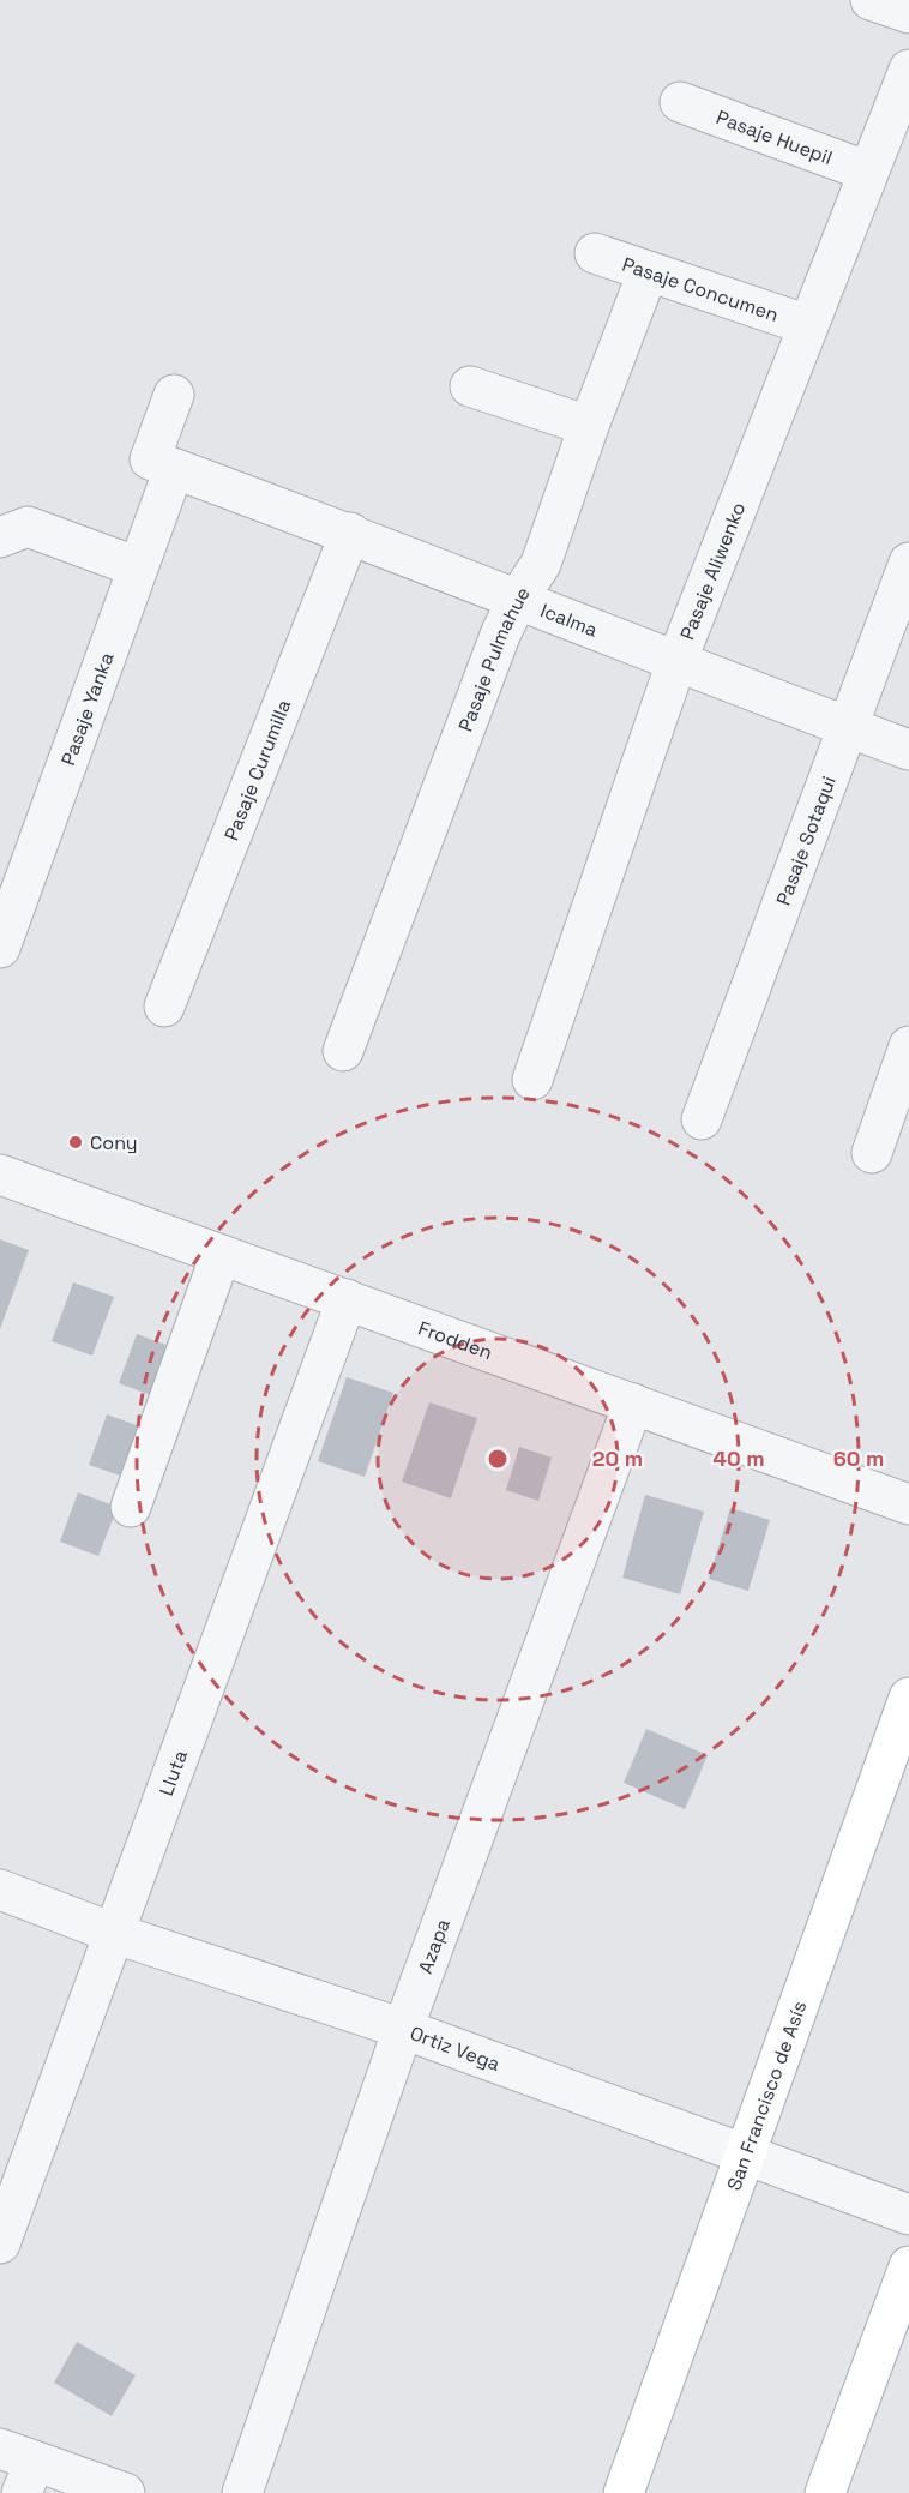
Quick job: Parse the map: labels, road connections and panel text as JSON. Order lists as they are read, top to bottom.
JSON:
{
  "streets": {
    "main road": ["San Francisco de Asís"],
    "street": [
      "Pasaje Huepil",
      "Pasaje Concumen",
      "Pasaje Aliwenko",
      "Icalma",
      "Pasaje Pulmahue",
      "Pasaje Yanka",
      "Pasaje Curumilla",
      "Pasaje Sotaqui",
      "Frodden",
      "Lluta",
      "Azapa",
      "Ortiz Vega"
    ]
  },
  "crossings": [
    ["Pasaje Huepil", "Pasaje Aliwenko"],
    ["Pasaje Concumen", "Pasaje Aliwenko"],
    ["Pasaje Concumen", "Pasaje Pulmahue"],
    ["Pasaje Aliwenko", "Icalma"],
    ["Icalma", "Pasaje Pulmahue"],
    ["Icalma", "Pasaje Yanka"],
    ["Icalma", "Pasaje Curumilla"],
    ["Icalma", "Pasaje Sotaqui"],
    ["Frodden", "Lluta"],
    ["Frodden", "Azapa"],
    ["Lluta", "Ortiz Vega"],
    ["Azapa", "Ortiz Vega"],
    ["Ortiz Vega", "San Francisco de Asís"]
  ],
  "places": ["Cony"],
  "rings": ["20 m", "40 m", "60 m"]
}
